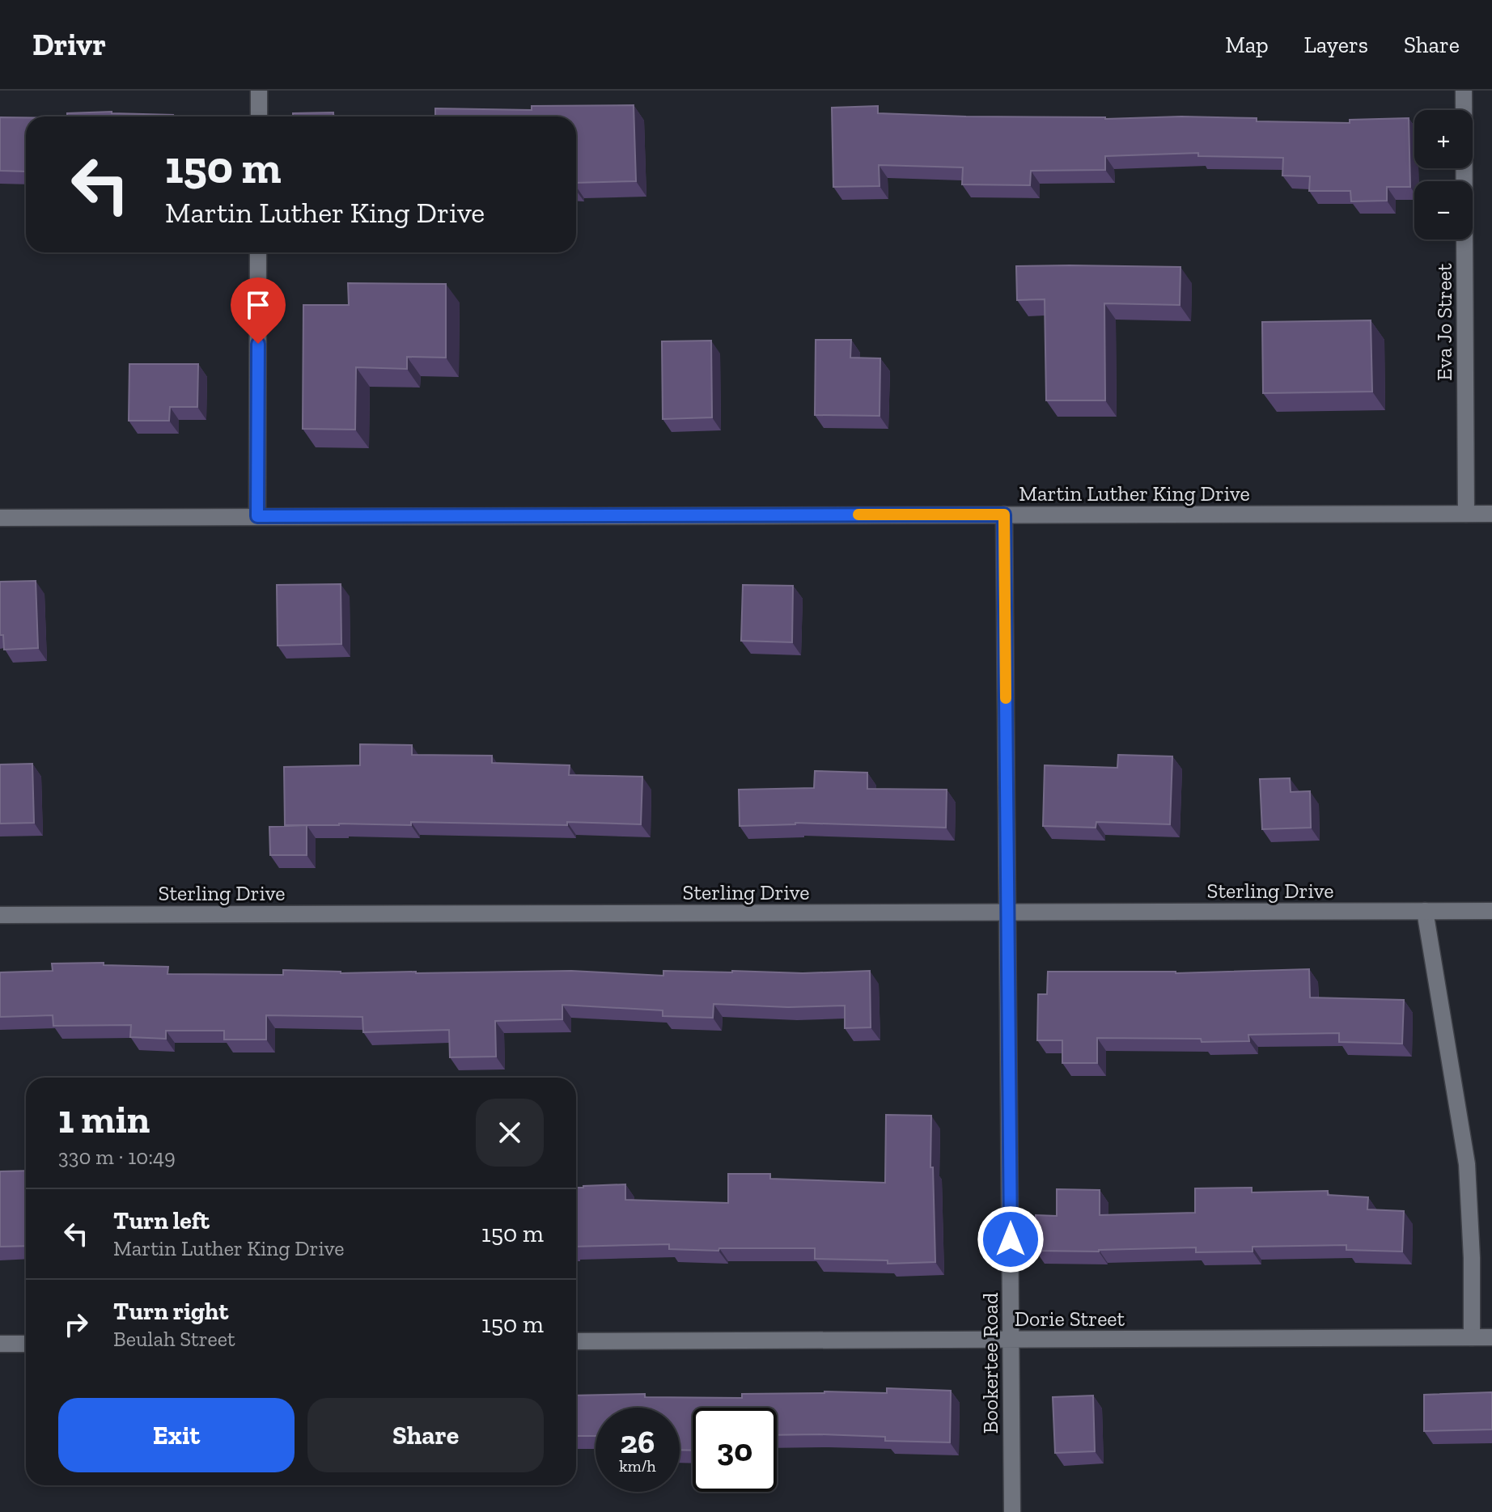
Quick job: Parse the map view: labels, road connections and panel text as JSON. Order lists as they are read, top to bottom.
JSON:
{
  "streets": {
    "street": [
      "Eva Jo Street",
      "Martin Luther King Drive",
      "Sterling Drive",
      "Dorie Street",
      "Bookertee Road"
    ]
  },
  "crossings": [
    ["Eva Jo Street", "Martin Luther King Drive"],
    ["Martin Luther King Drive", "Bookertee Road"],
    ["Sterling Drive", "Bookertee Road"],
    ["Dorie Street", "Bookertee Road"]
  ],
  "page": {
    "header": "Drivr",
    "nav": ["Map", "Layers", "Share"],
    "map_buttons": ["+", "−"],
    "turn": ["150 m", "Martin Luther King Drive"],
    "heading": ["1 min", "330 m · 10:49"],
    "list": [
      {
        "name": "Turn left",
        "note": "Martin Luther King Drive",
        "value": "150 m"
      },
      {
        "name": "Turn right",
        "note": "Beulah Street",
        "value": "150 m"
      }
    ],
    "buttons": ["Exit", "Share"],
    "speed": "26 km/h",
    "limit": "30"
  }
}
